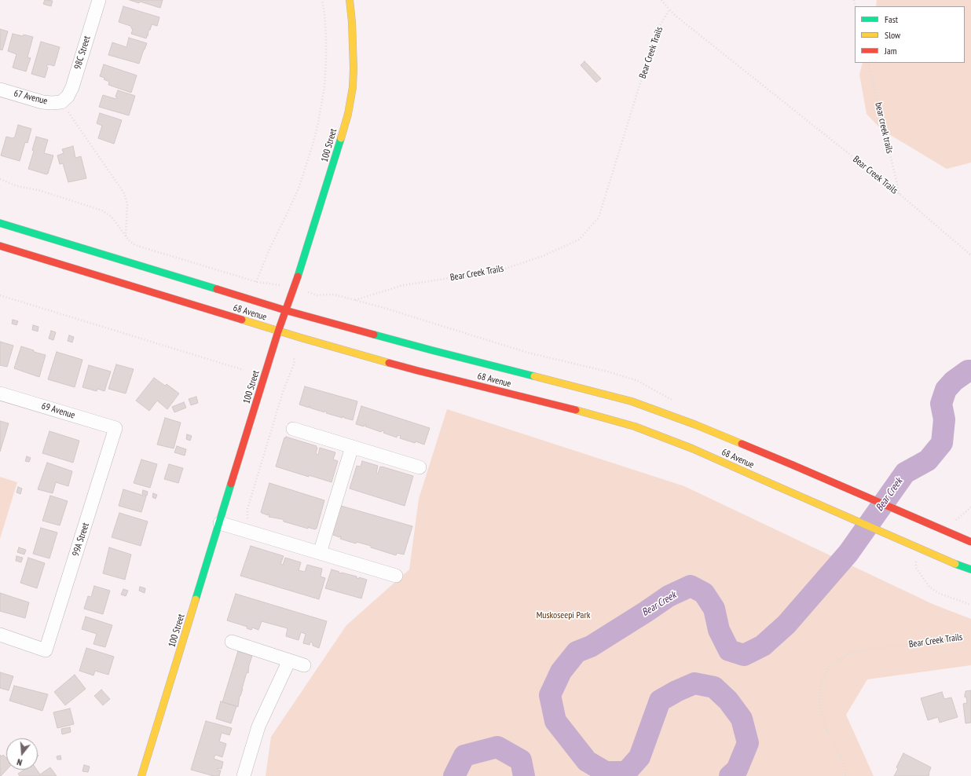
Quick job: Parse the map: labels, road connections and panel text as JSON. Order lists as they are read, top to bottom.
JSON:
{
  "streets": {
    "main road": ["100 Street", "68 Avenue"],
    "street": [
      "98C Street",
      "67 Avenue",
      "69 Avenue",
      "99A Street"
    ],
    "path": ["Bear Creek Trails", "bear creek trails"]
  },
  "crossings": [
    ["98C Street", "67 Avenue"],
    ["Bear Creek Trails", "bear creek trails"],
    ["100 Street", "68 Avenue"],
    ["69 Avenue", "99A Street"]
  ],
  "water": ["Bear Creek"],
  "parks": ["Muskoseepi Park"],
  "legend": ["Fast", "Slow", "Jam"],
  "north": "bottom"
}
